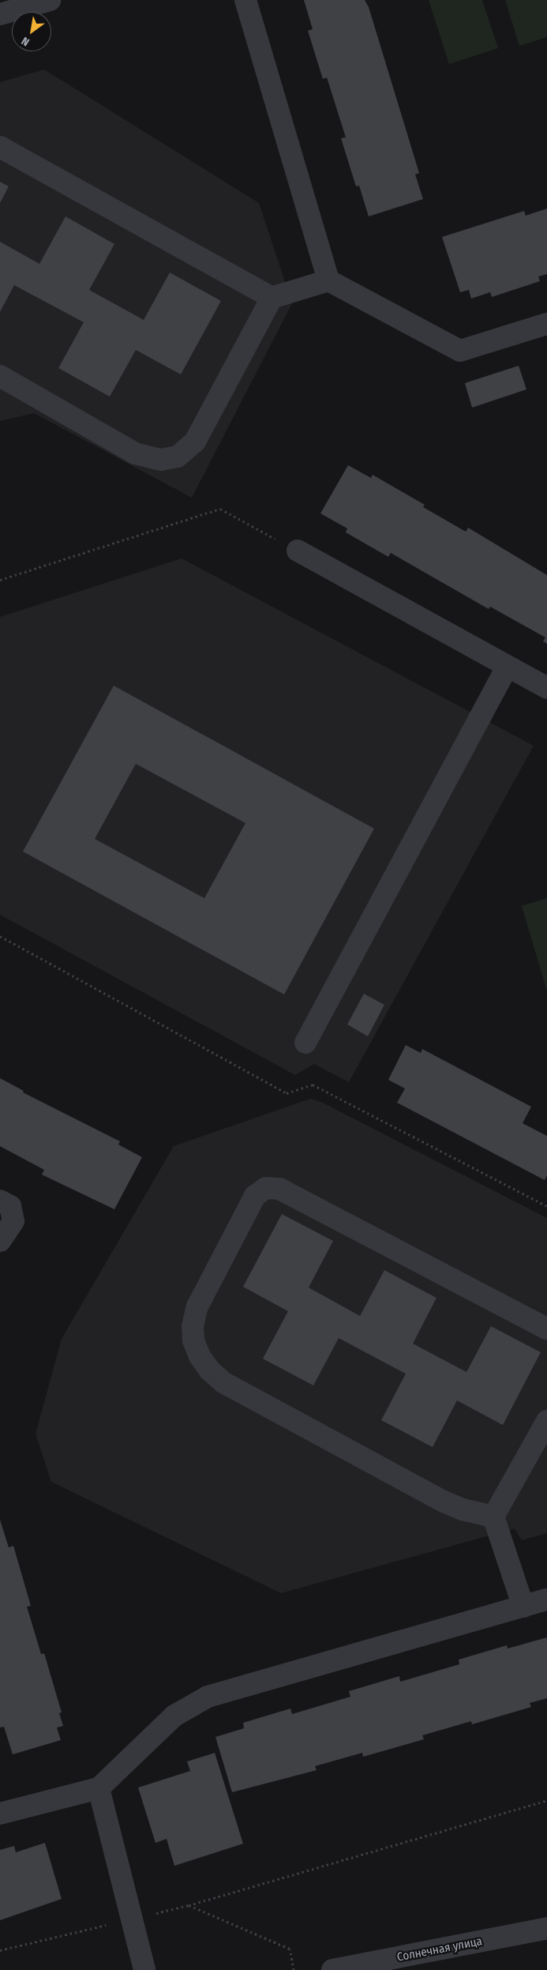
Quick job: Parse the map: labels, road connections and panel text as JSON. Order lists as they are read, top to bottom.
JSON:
{
  "streets": {
    "street": ["Солнечная улица"]
  },
  "north": "bottom left"
}
